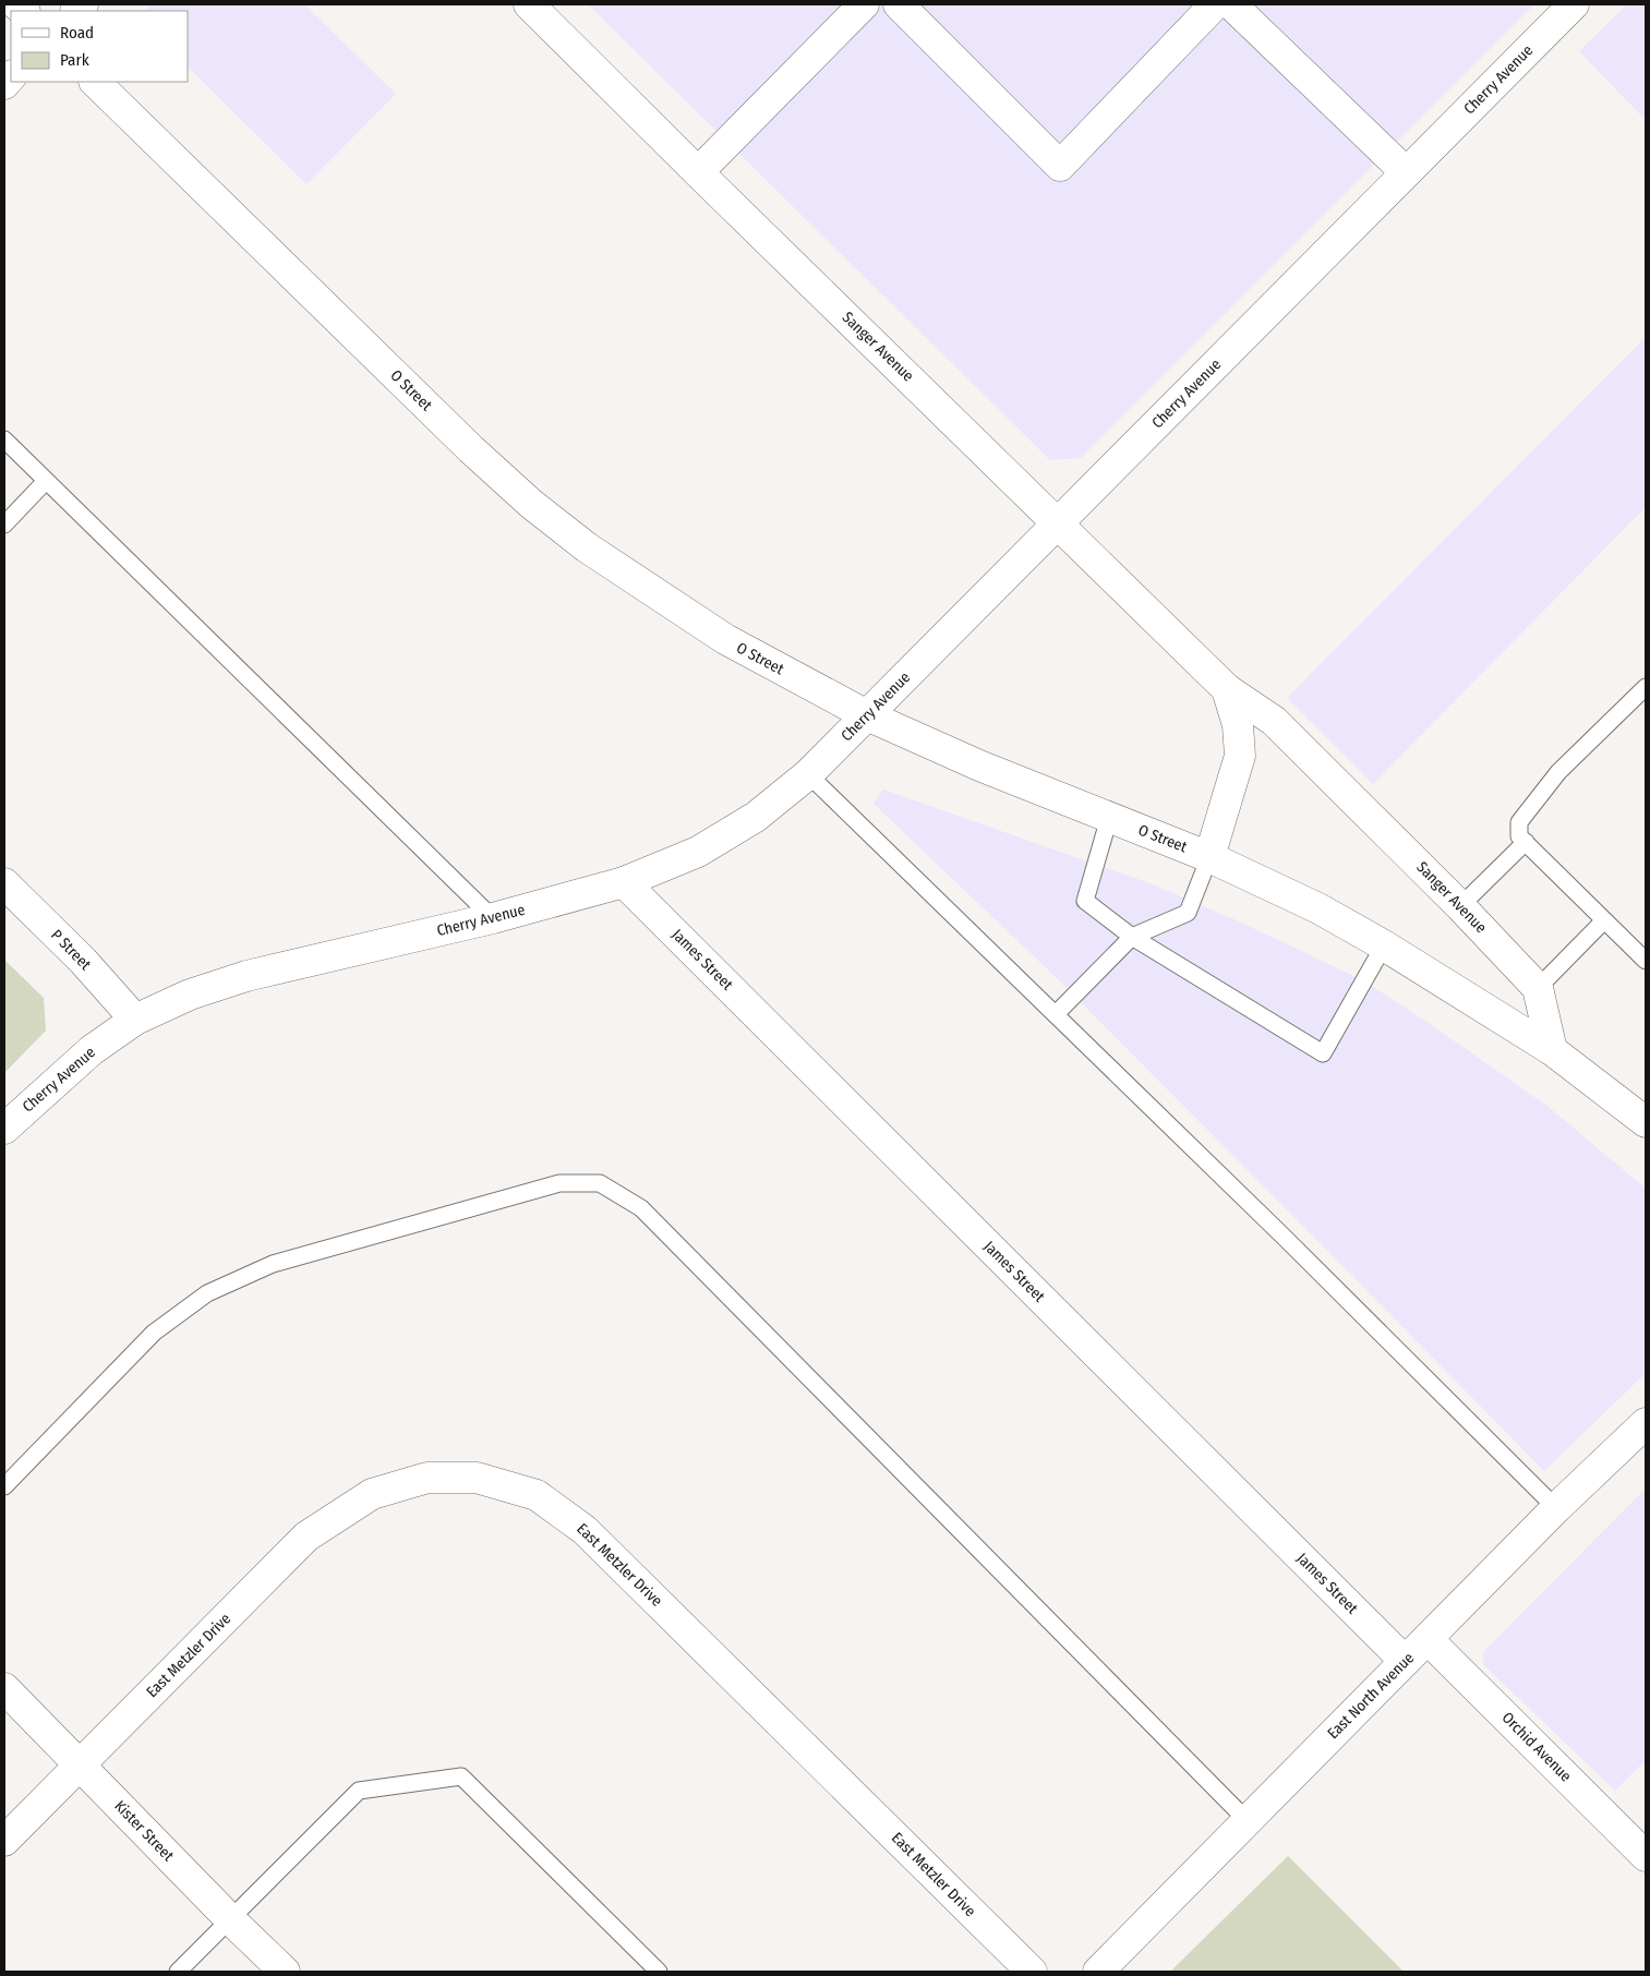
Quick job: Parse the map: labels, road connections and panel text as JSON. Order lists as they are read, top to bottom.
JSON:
{
  "streets": {
    "street": [
      "Cherry Avenue",
      "Sanger Avenue",
      "O Street",
      "P Street",
      "James Street",
      "East Metzler Drive",
      "East North Avenue",
      "Orchid Avenue",
      "Kister Street"
    ]
  },
  "crossings": [
    ["Cherry Avenue", "Sanger Avenue"],
    ["Cherry Avenue", "O Street"],
    ["Cherry Avenue", "P Street"],
    ["Cherry Avenue", "James Street"],
    ["Sanger Avenue", "O Street"],
    ["James Street", "East North Avenue"],
    ["East Metzler Drive", "Kister Street"],
    ["East North Avenue", "Orchid Avenue"]
  ],
  "legend": ["Road", "Park"]
}
